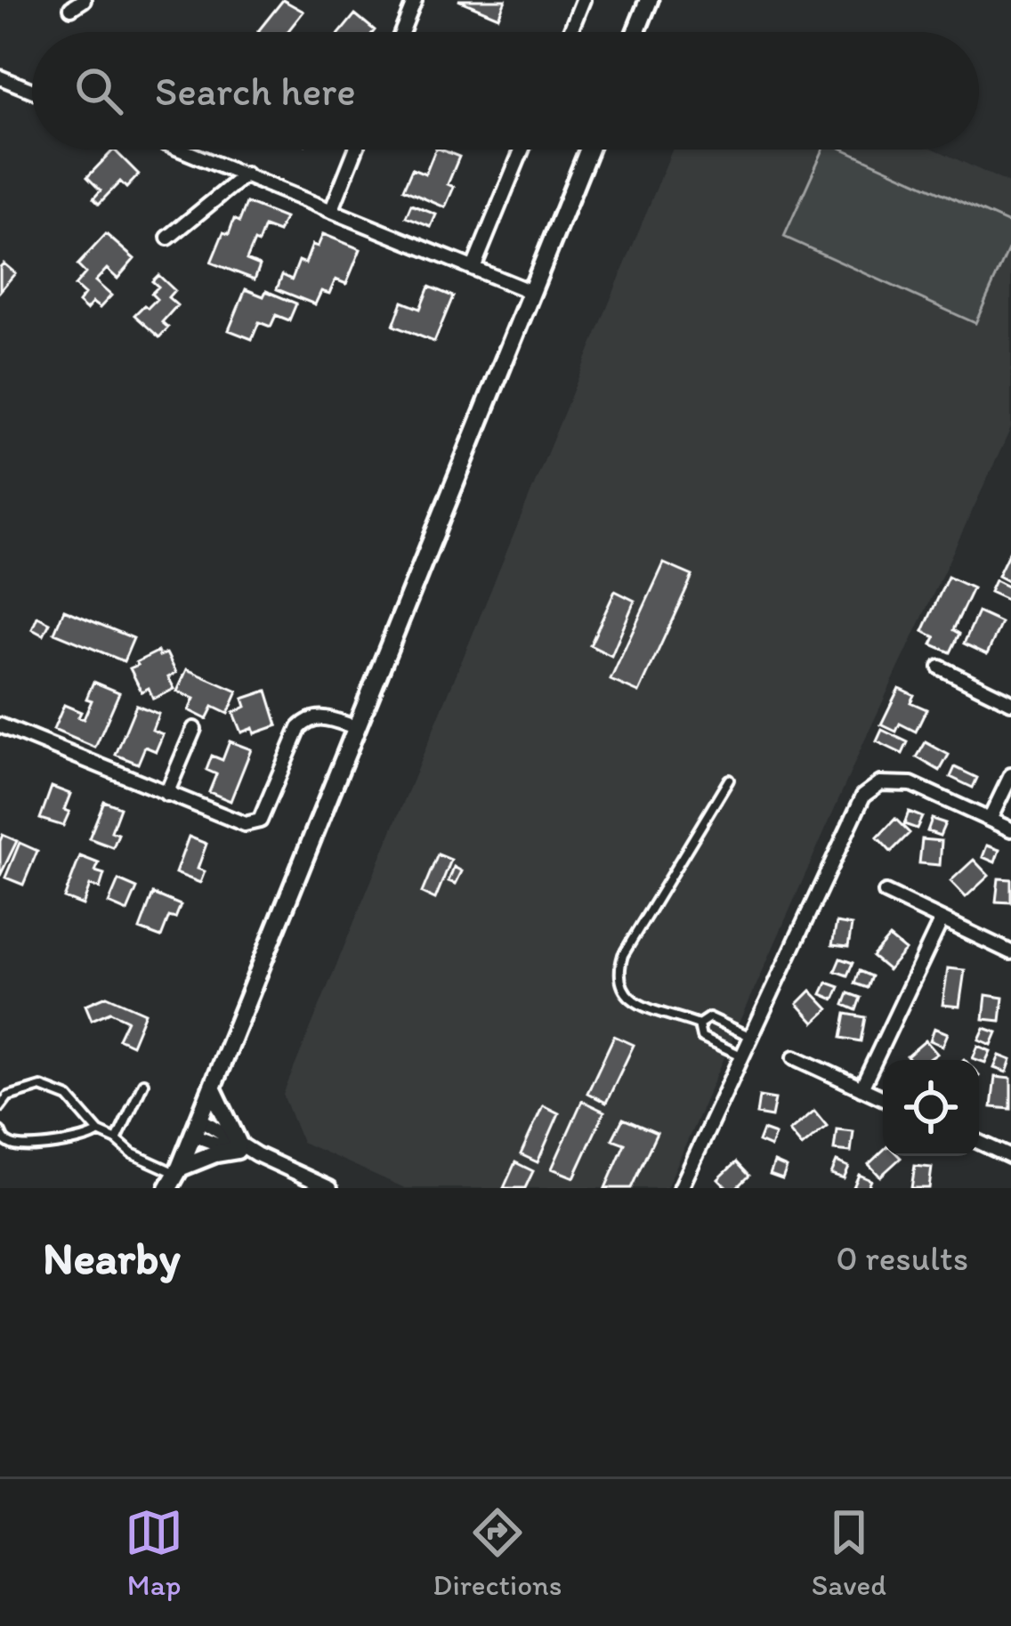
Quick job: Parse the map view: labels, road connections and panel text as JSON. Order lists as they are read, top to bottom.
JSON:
{
  "page": {
    "search": "Search here",
    "heading": ["Nearby", "0 results"],
    "nav": ["Map", "Directions", "Saved"]
  }
}
